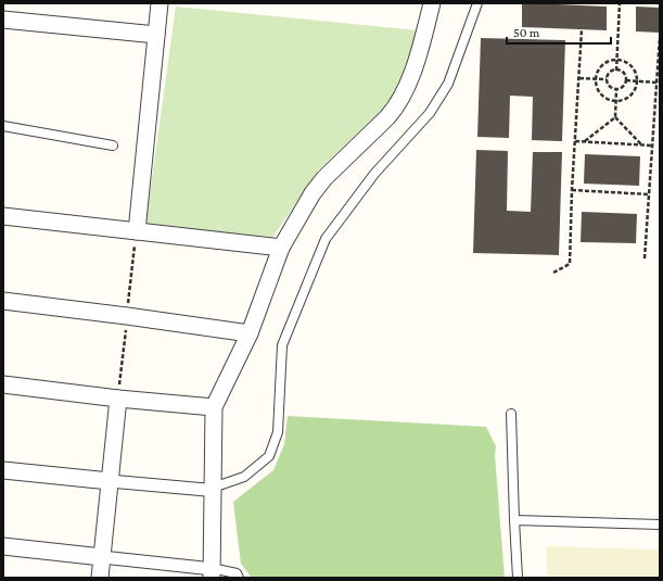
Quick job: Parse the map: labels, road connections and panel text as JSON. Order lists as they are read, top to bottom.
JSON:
{
  "scale_bar": "50 m"
}
